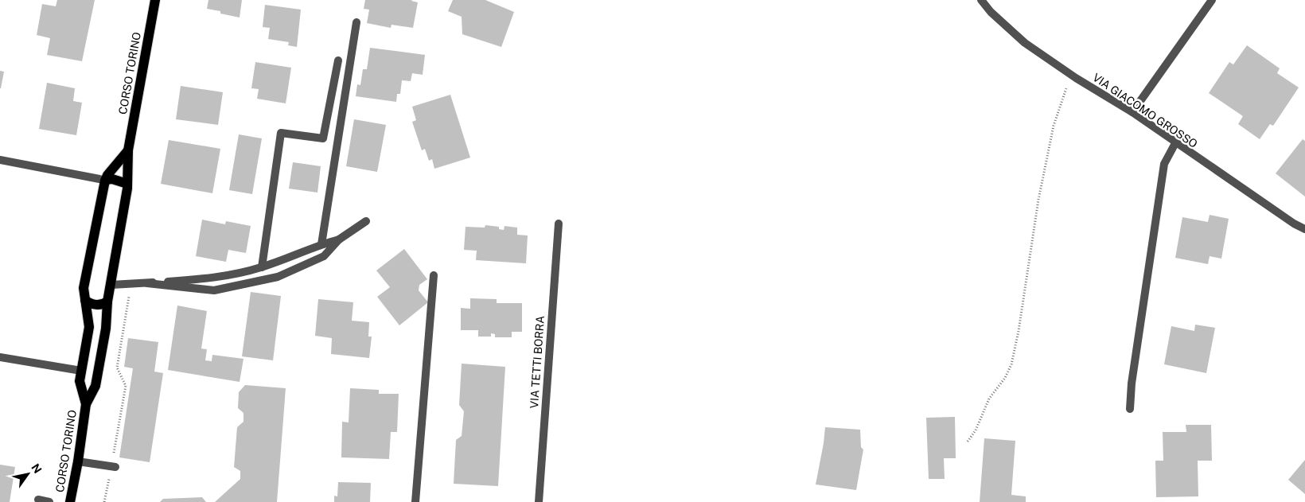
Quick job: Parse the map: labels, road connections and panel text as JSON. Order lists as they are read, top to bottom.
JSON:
{
  "streets": {
    "main road": ["CORSO TORINO"],
    "street": ["VIA GIACOMO GROSSO", "VIA TETTI BORRA"]
  },
  "north": "top right"
}
